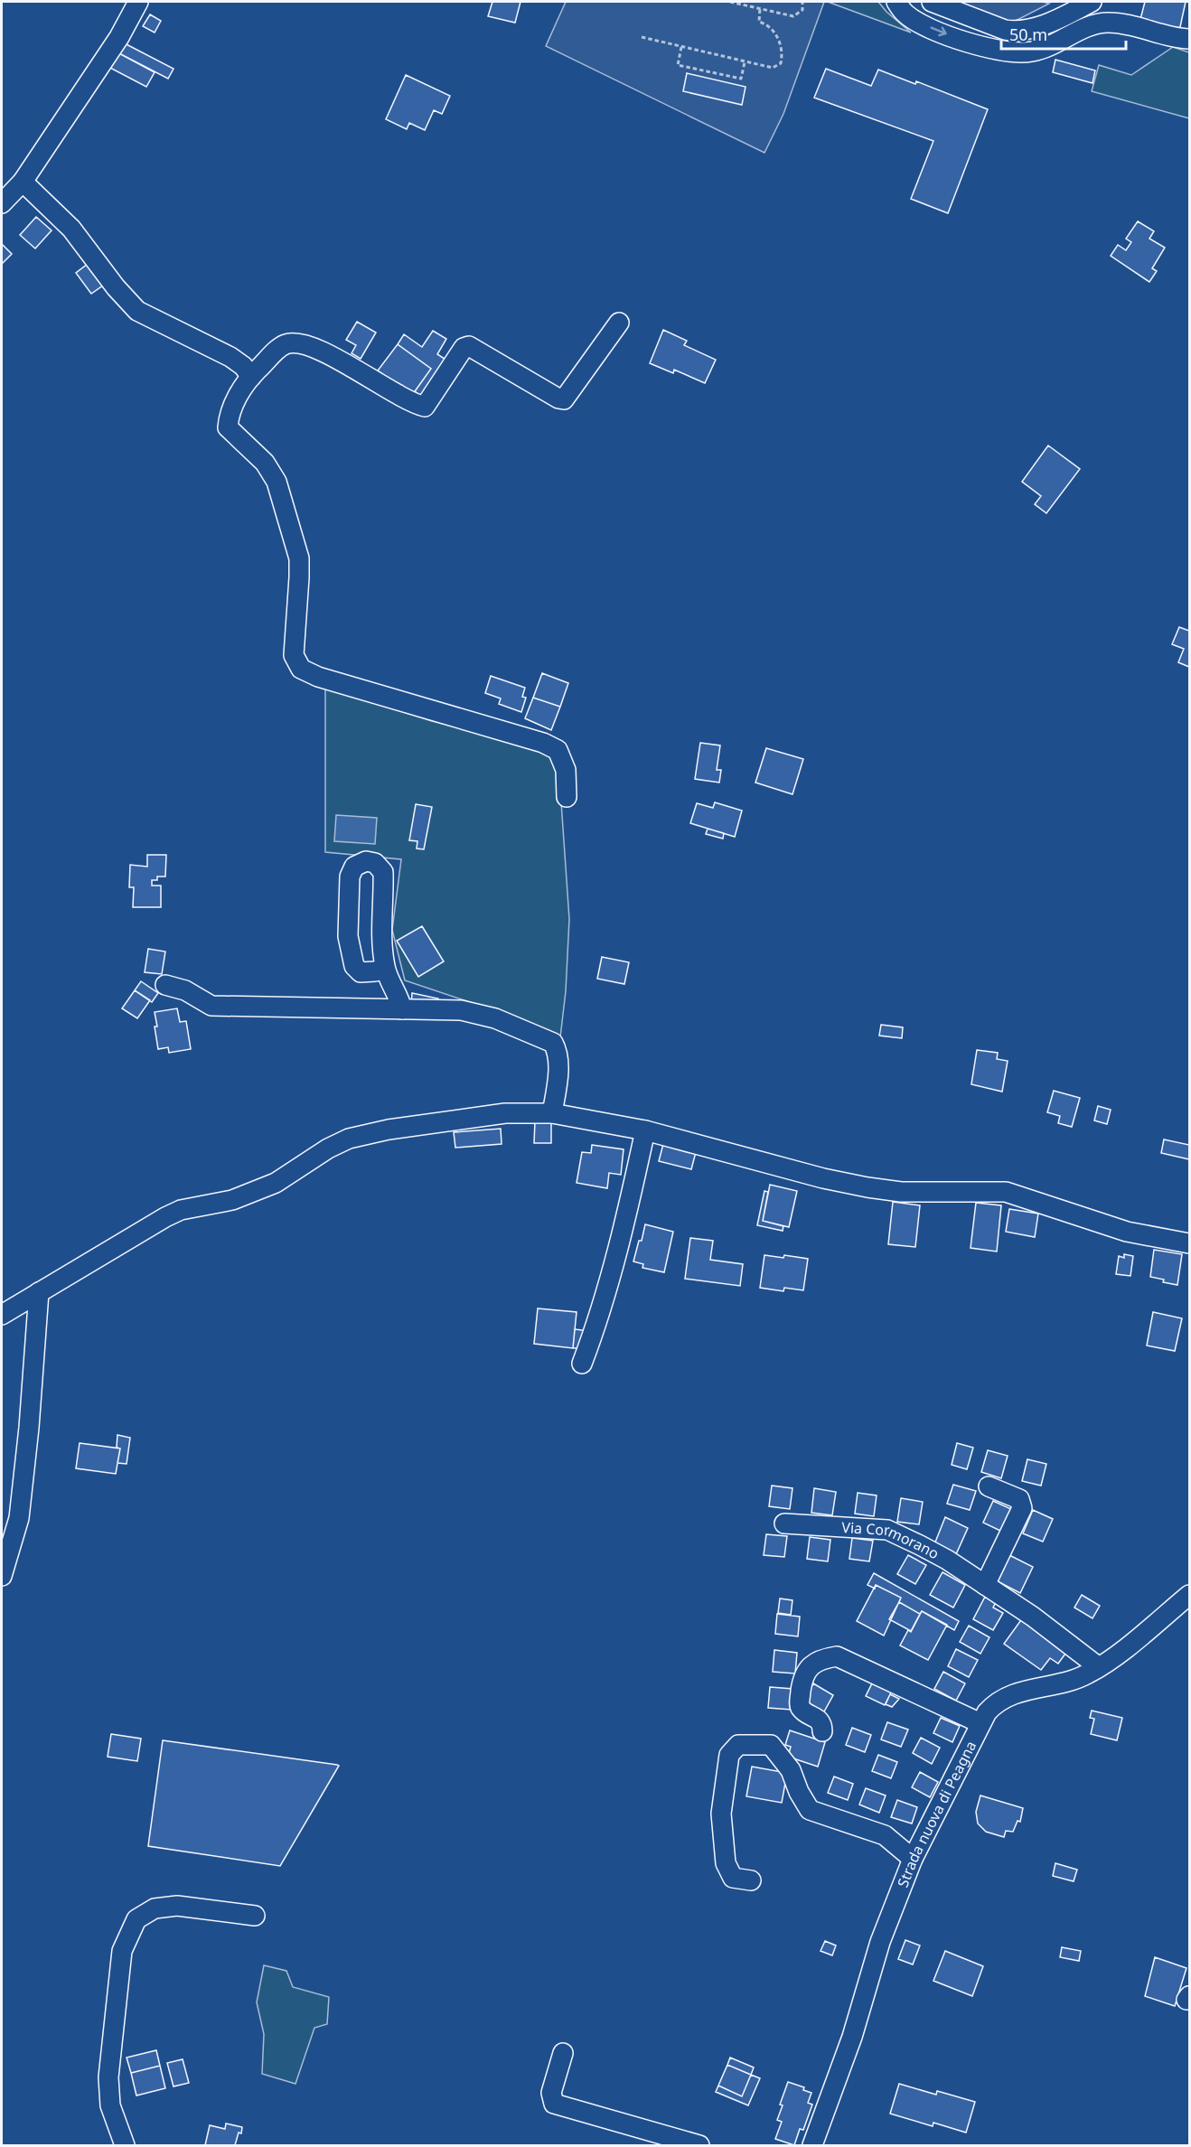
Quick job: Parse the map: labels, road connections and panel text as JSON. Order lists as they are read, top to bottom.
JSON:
{
  "streets": {
    "street": ["Via Cormorano", "Strada nuova di Peagna"]
  },
  "crossings": [
    ["Via Cormorano", "Strada nuova di Peagna"]
  ],
  "scale_bar": "50 m"
}
